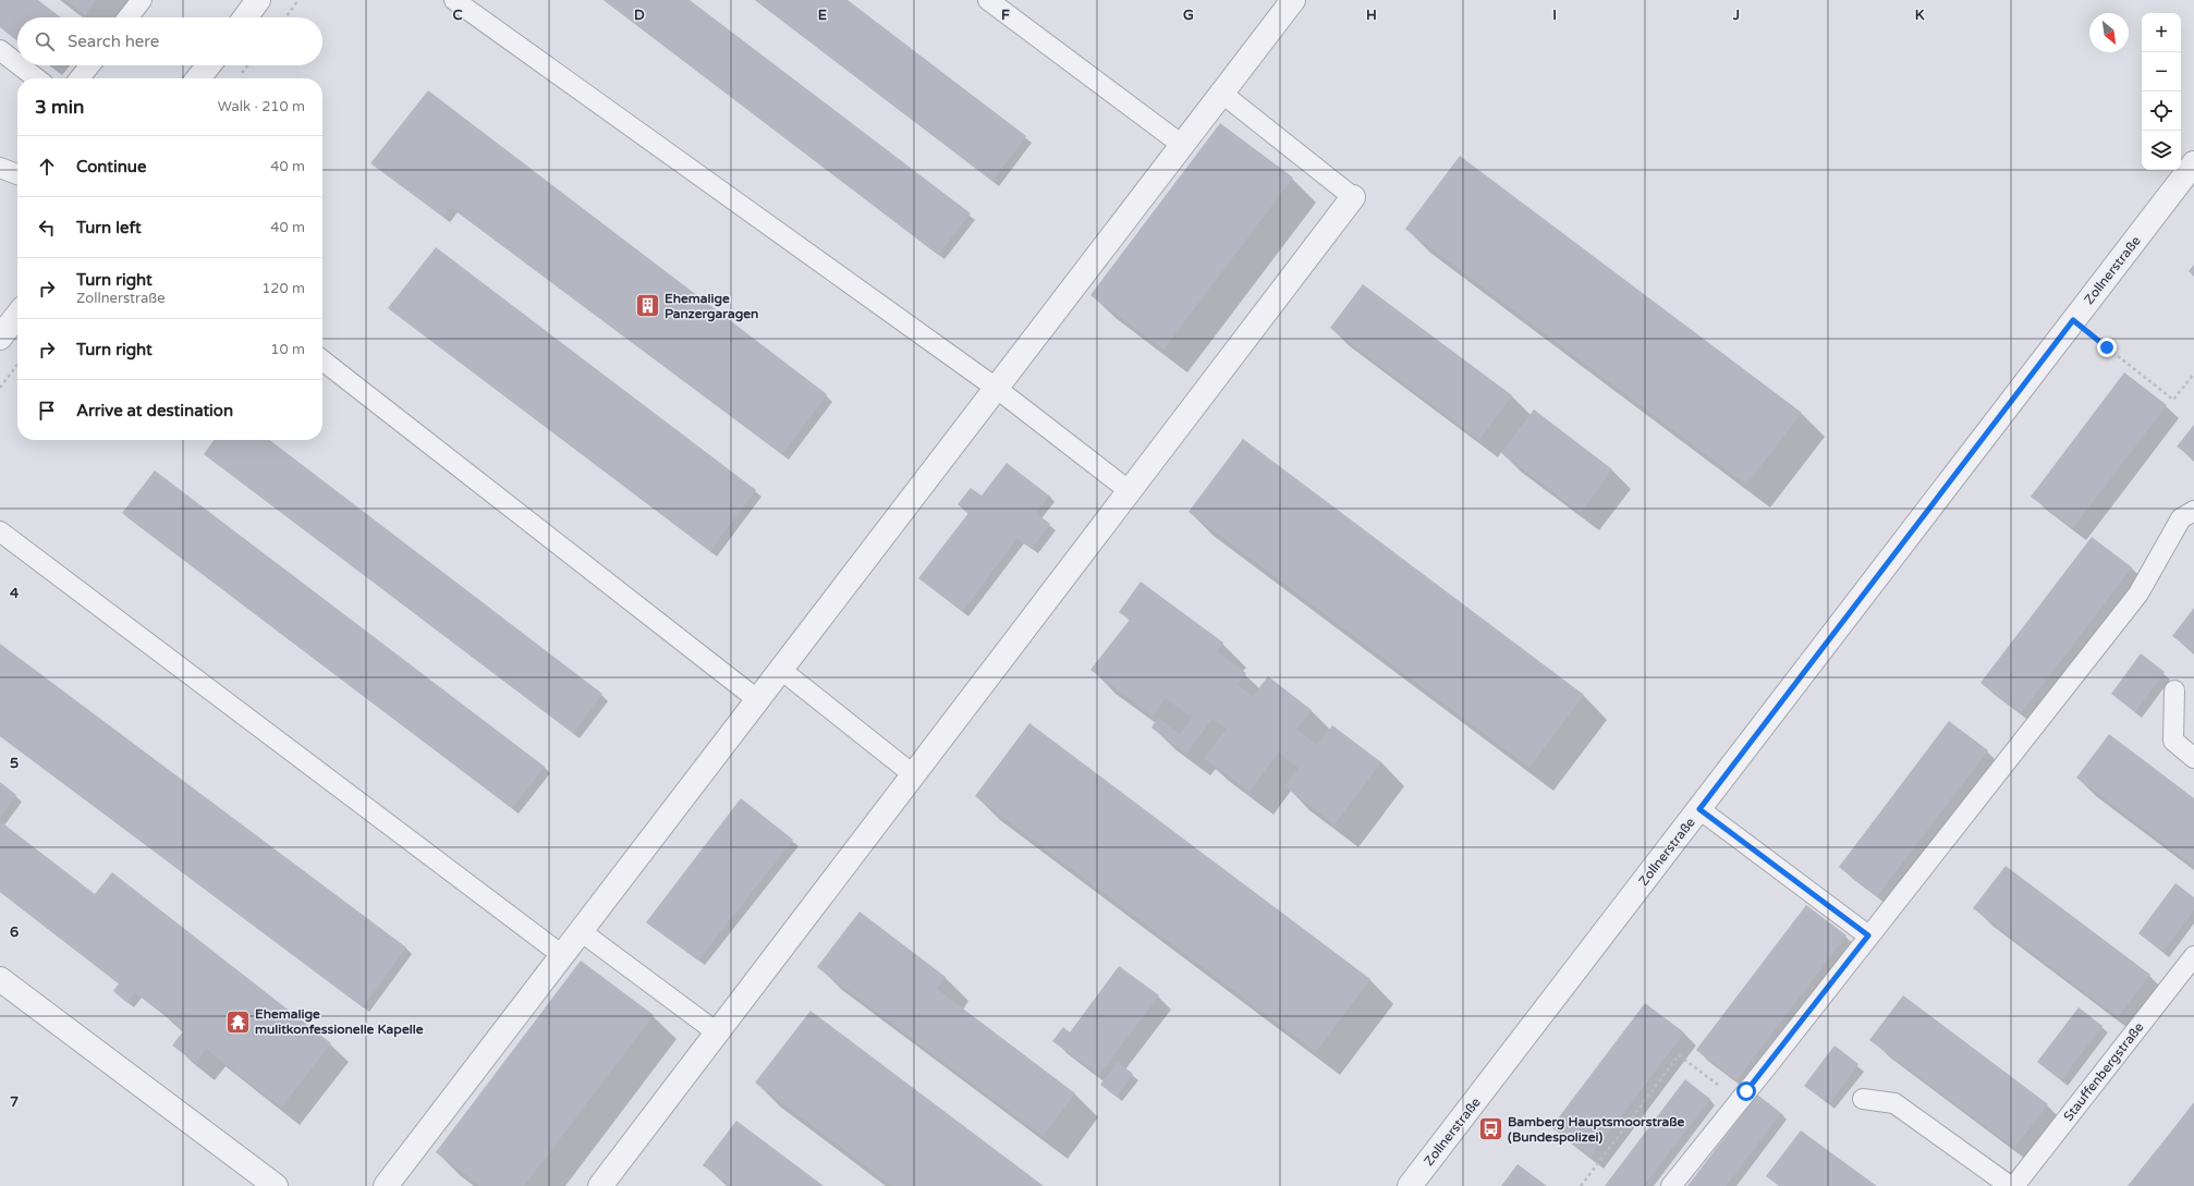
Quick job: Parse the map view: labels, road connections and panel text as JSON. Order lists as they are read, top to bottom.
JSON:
{
  "streets": {
    "street": ["Zollnerstraße"],
    "lane": ["Stauffenbergstraße"]
  },
  "places": {
    "building": ["Ehemalige Panzergaragen"],
    "temple": ["Ehemalige mulitkonfessionelle Kapelle"],
    "bus stop": ["Bamberg Hauptsmoorstraße (Bundespolizei)"]
  },
  "north": "bottom right",
  "page": {
    "map_buttons": ["+", "−"],
    "search": "Search here",
    "heading": ["3 min", "Walk · 210 m"],
    "list": [
      ["Continue", "40 m"],
      ["Turn left", "40 m"],
      ["Turn right", "Zollnerstraße", "120 m"],
      ["Turn right", "10 m"],
      "Arrive at destination"
    ]
  },
  "grid": {
    "columns": [
      "C",
      "D",
      "E",
      "F",
      "G",
      "H",
      "I",
      "J",
      "K"
    ],
    "rows": [
      "4",
      "5",
      "6",
      "7"
    ]
  }
}
